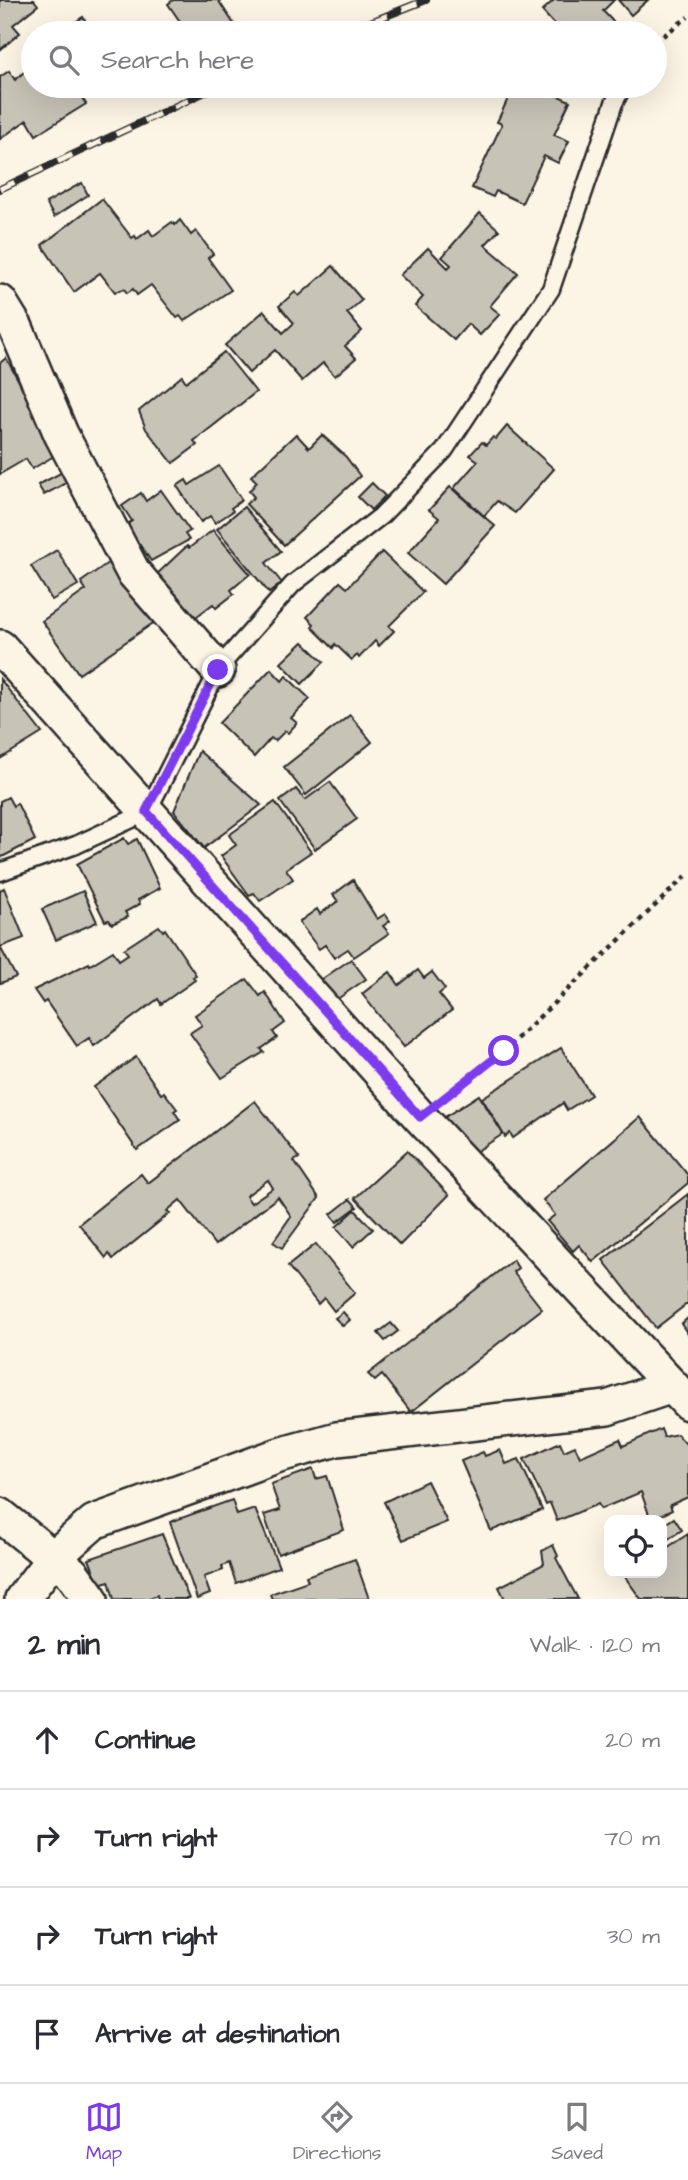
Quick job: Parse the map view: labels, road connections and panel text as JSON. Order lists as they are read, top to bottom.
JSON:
{
  "page": {
    "search": "Search here",
    "heading": ["2 min", "Walk · 120 m"],
    "list": [
      ["Continue", "20 m"],
      ["Turn right", "70 m"],
      ["Turn right", "30 m"],
      "Arrive at destination"
    ],
    "nav": ["Map", "Directions", "Saved"]
  }
}
